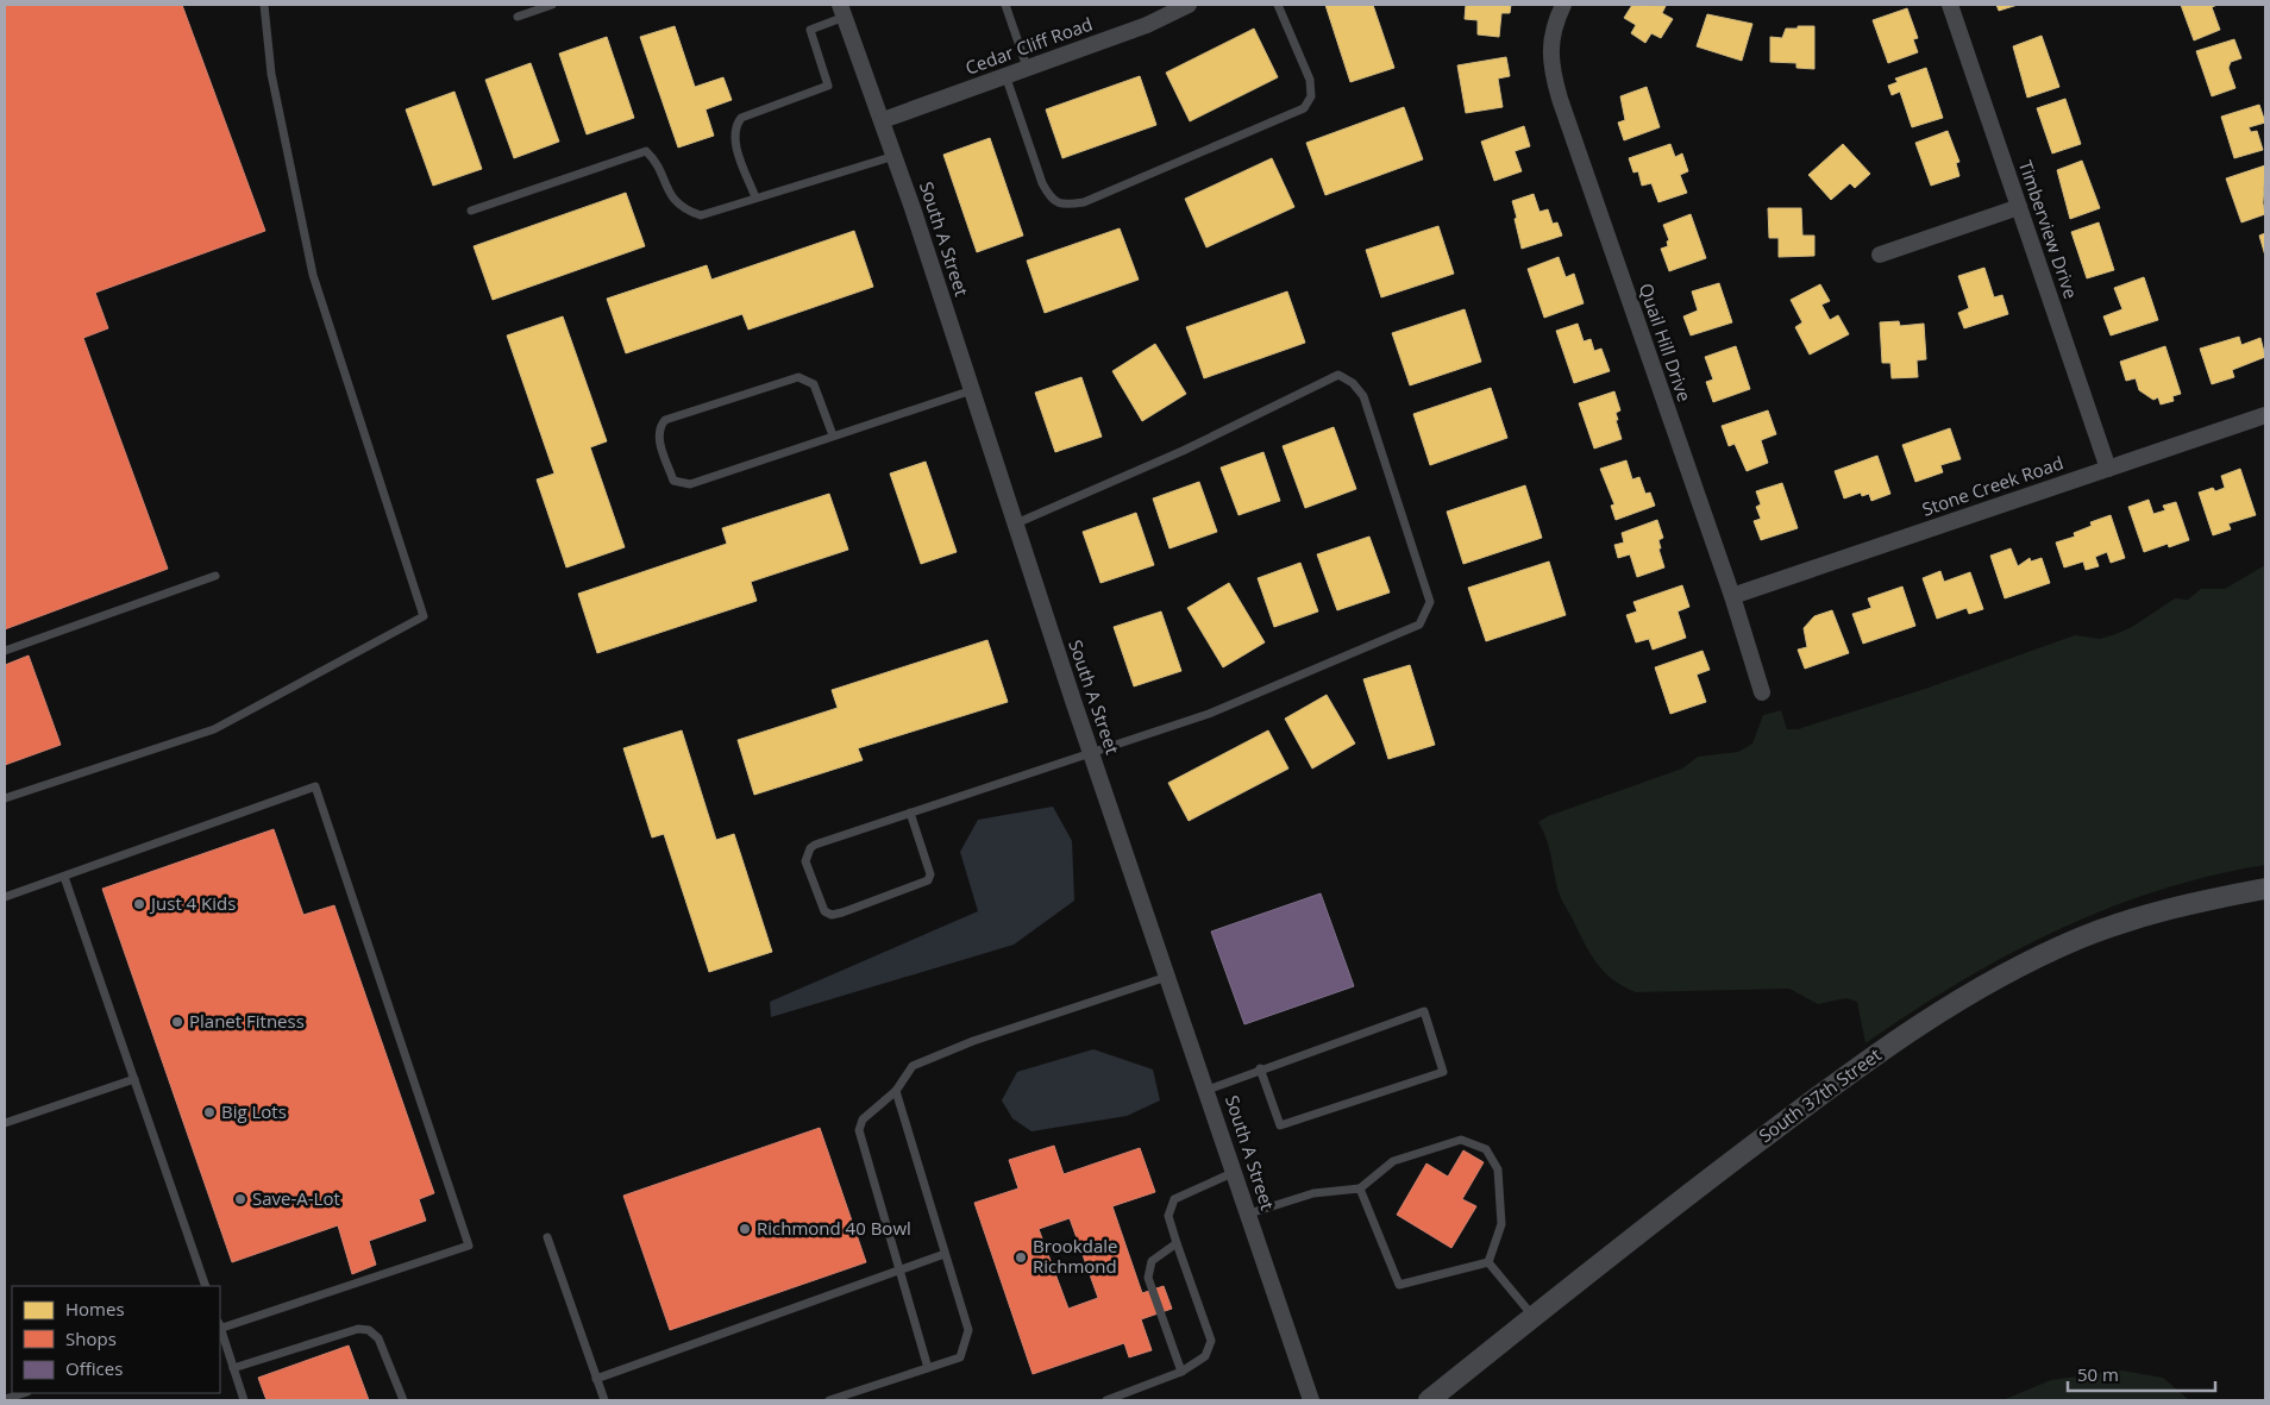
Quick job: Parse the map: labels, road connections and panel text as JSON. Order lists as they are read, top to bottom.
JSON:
{
  "streets": {
    "street": [
      "Cedar Cliff Road",
      "Timberview Drive",
      "South A Street",
      "Quail Hill Drive",
      "Stone Creek Road",
      "South 37th Street"
    ]
  },
  "crossings": [
    ["Cedar Cliff Road", "South A Street"],
    ["Timberview Drive", "Stone Creek Road"],
    ["Quail Hill Drive", "Stone Creek Road"]
  ],
  "places": [
    "Just 4 Kids",
    "Planet Fitness",
    "Big Lots",
    "Save-A-Lot",
    "Richmond 40 Bowl",
    "Brookdale Richmond"
  ],
  "legend": ["Homes", "Shops", "Offices"],
  "scale_bar": "50 m"
}
